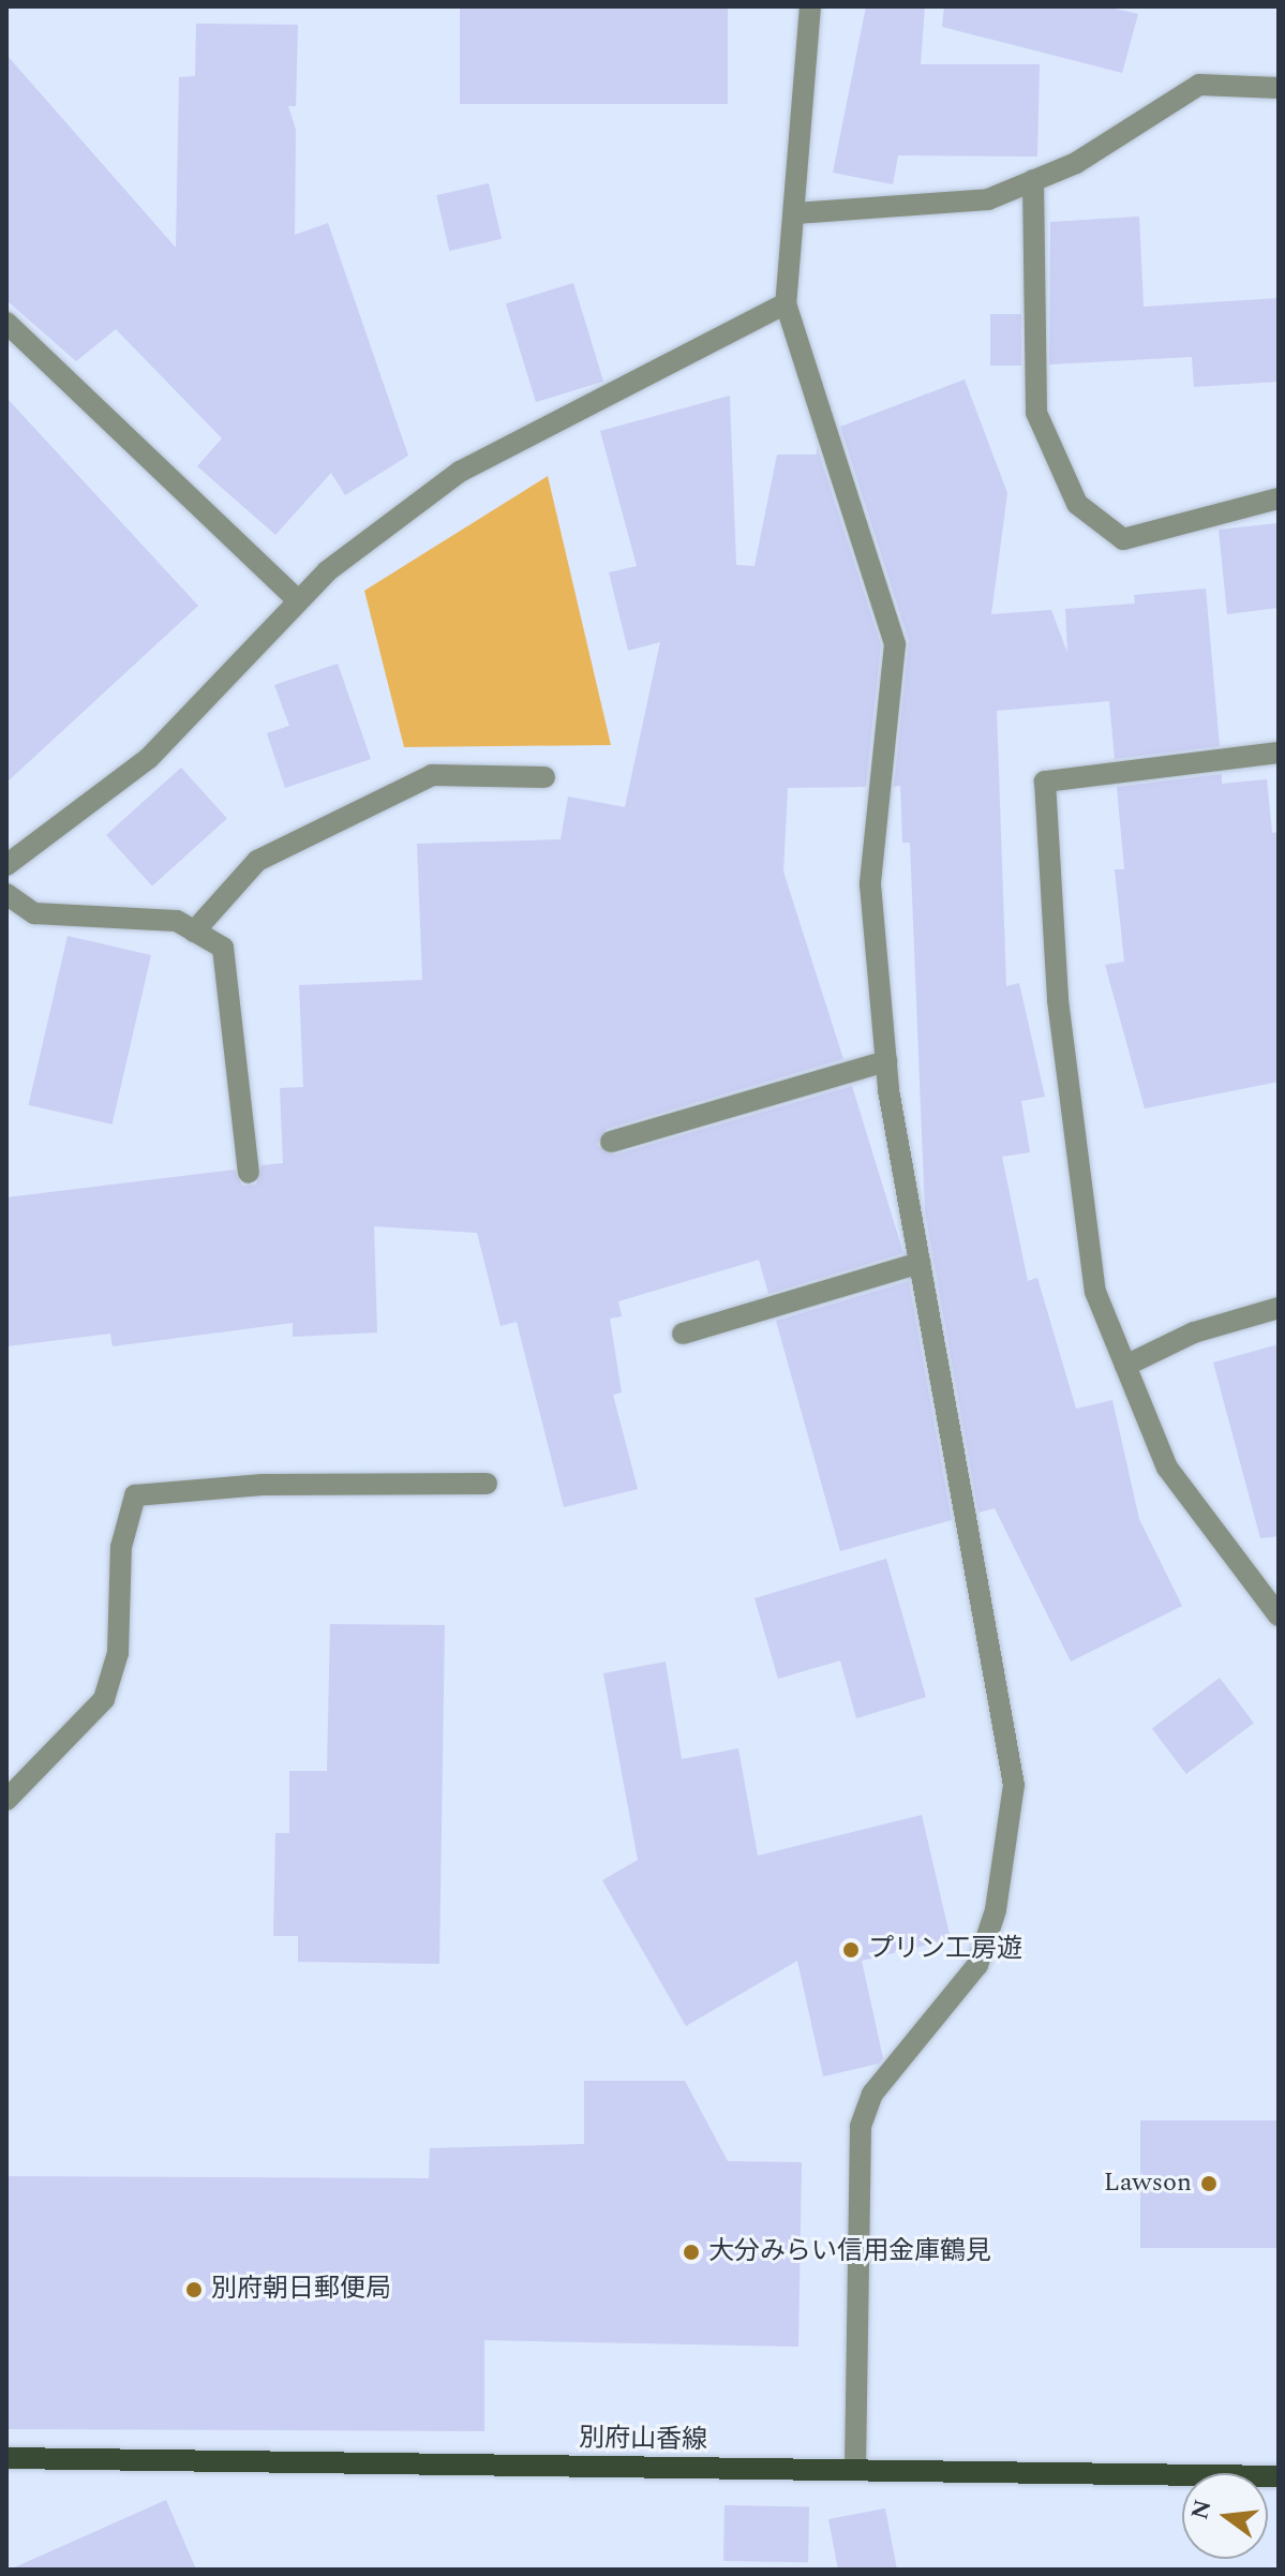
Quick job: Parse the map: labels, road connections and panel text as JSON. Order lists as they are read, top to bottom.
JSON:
{
  "streets": {
    "main road": ["別府山香線"]
  },
  "places": [
    "プリン工房遊",
    "Lawson",
    "大分みらい信用金庫鶴見",
    "別府朝日郵便局"
  ],
  "north": "left"
}
